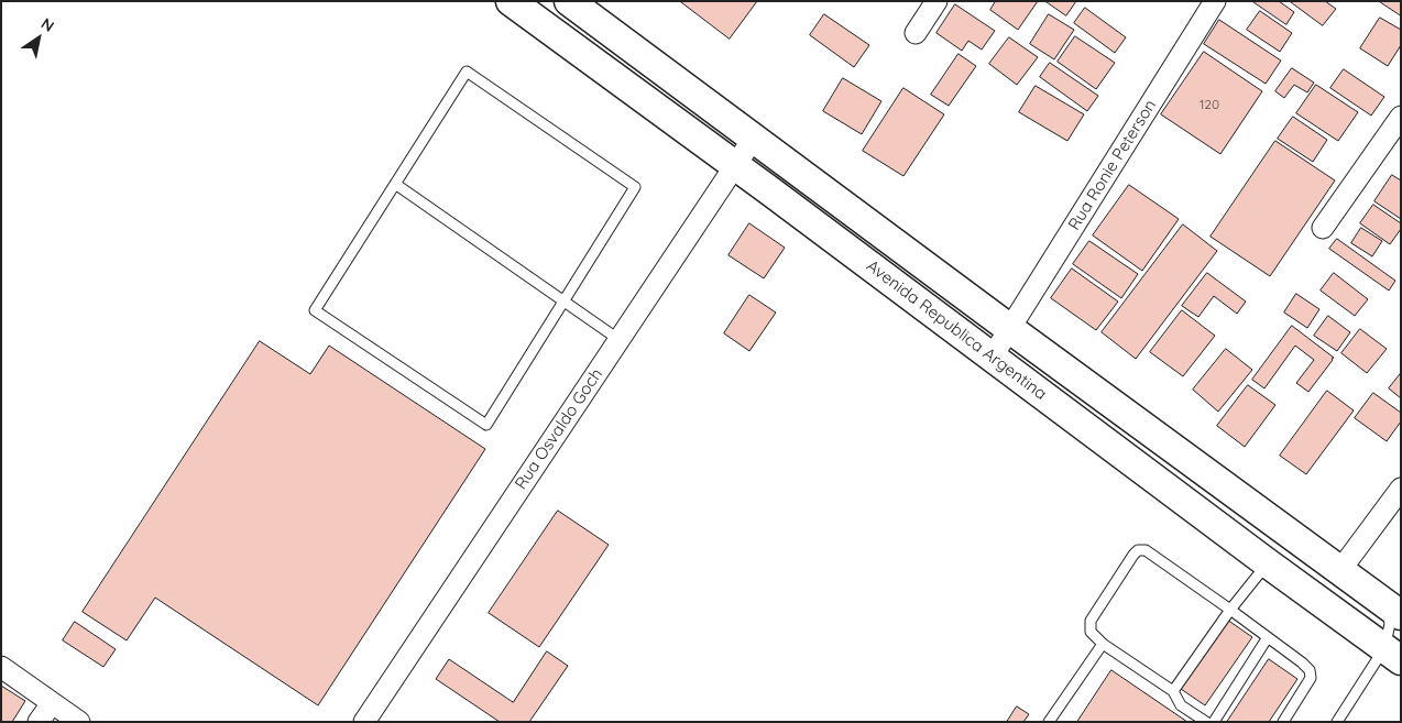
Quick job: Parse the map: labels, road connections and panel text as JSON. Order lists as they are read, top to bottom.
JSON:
{
  "streets": {
    "main road": ["Avenida Republica Argentina"],
    "street": ["Rua Ronie Peterson", "Rua Osvaldo Goch"]
  },
  "crossings": [
    ["Rua Ronie Peterson", "Avenida Republica Argentina"],
    ["Avenida Republica Argentina", "Rua Osvaldo Goch"]
  ],
  "house_numbers": ["120"],
  "north": "top right"
}
